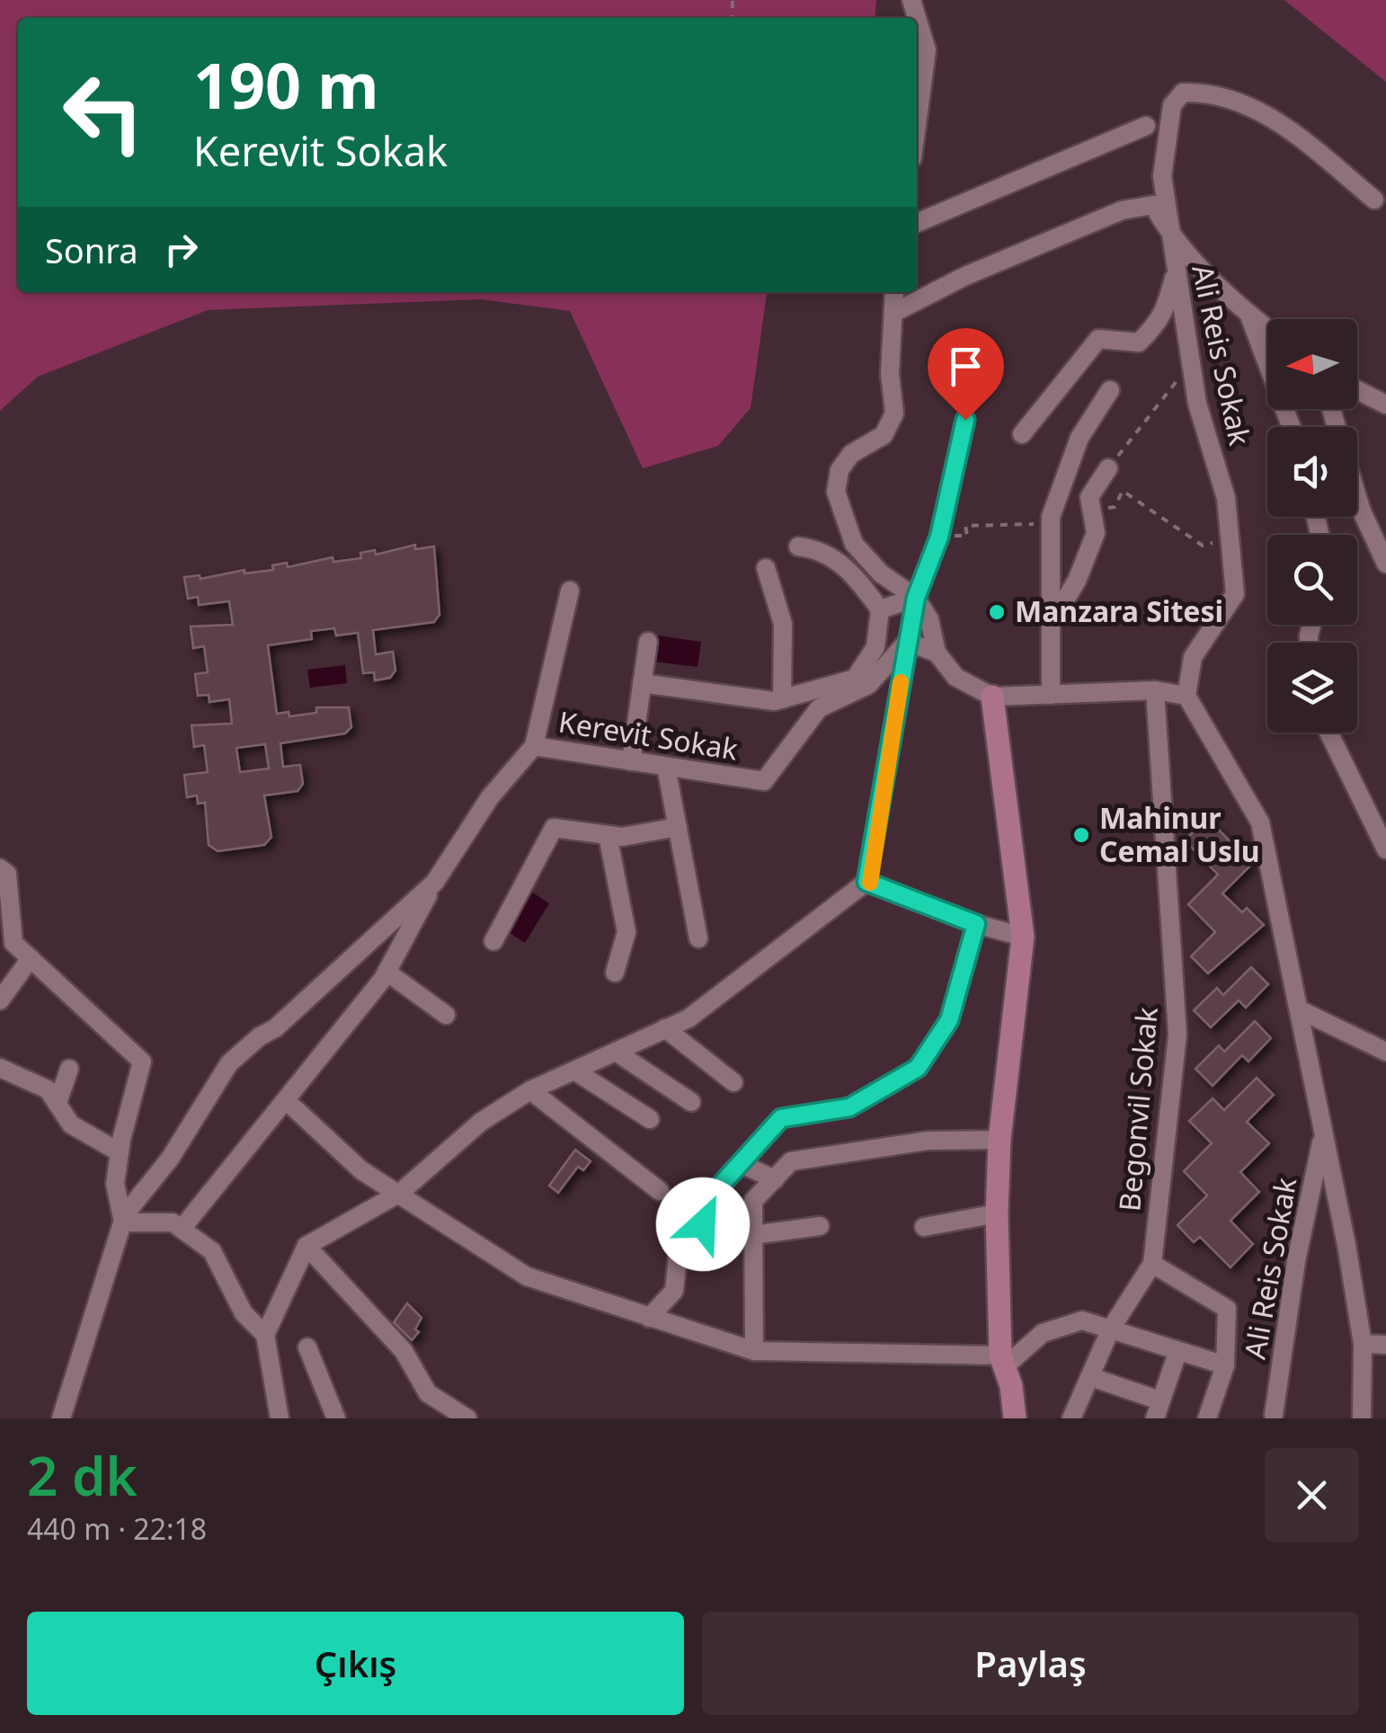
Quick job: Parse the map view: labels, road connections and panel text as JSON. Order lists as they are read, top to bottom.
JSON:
{
  "streets": {
    "street": ["Ali Reis Sokak", "Kerevit Sokak", "Begonvil Sokak"]
  },
  "places": ["Manzara Sitesi", "Mahinur Cemal Uslu"],
  "north": "left",
  "page": {
    "turn": ["190 m", "Kerevit Sokak"],
    "then": "Sonra",
    "heading": ["2 dk", "440 m · 22:18"],
    "buttons": ["Çıkış", "Paylaş"]
  }
}
